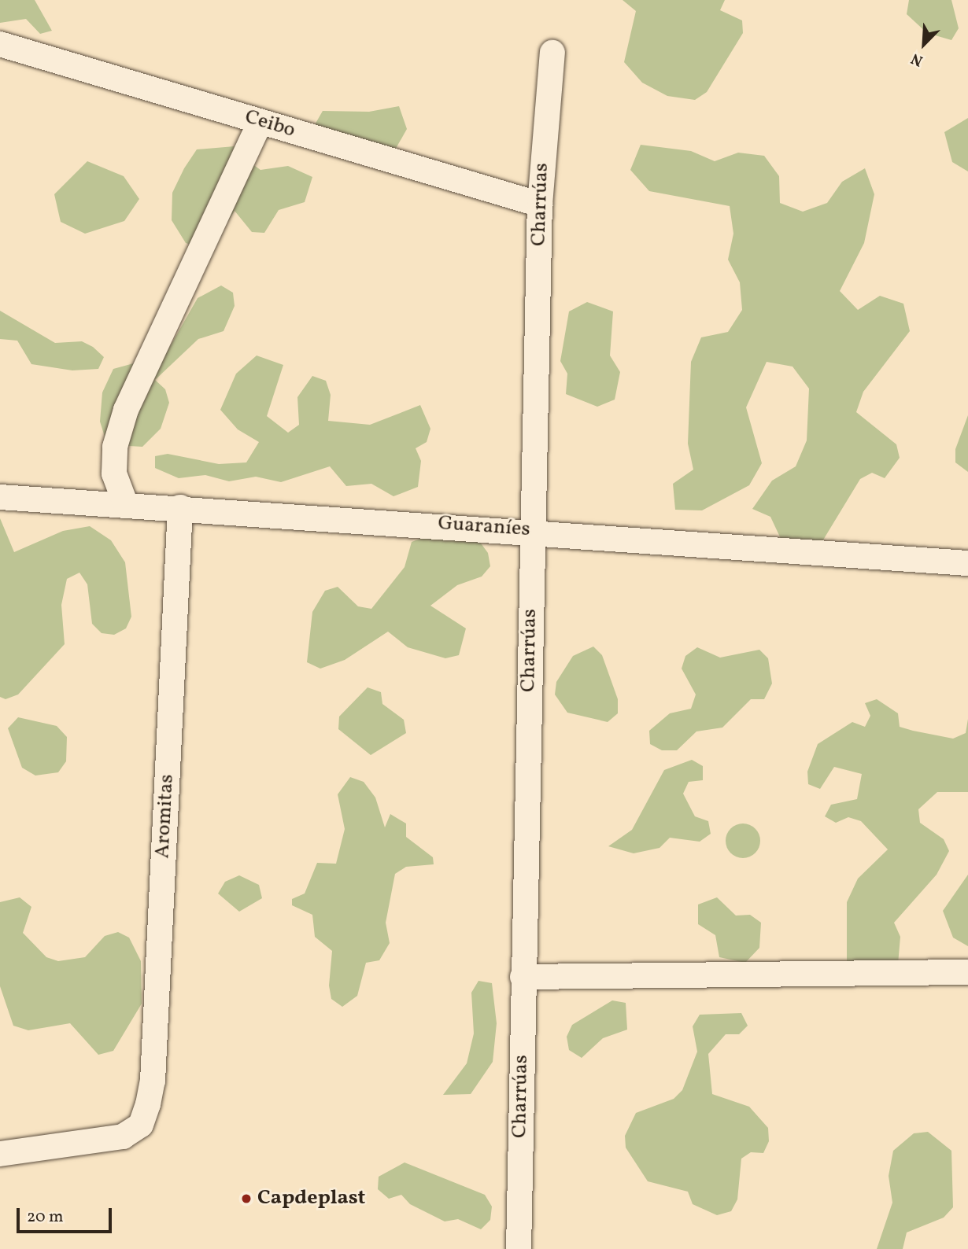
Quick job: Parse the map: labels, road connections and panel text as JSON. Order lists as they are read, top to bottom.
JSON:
{
  "streets": {
    "street": [
      "Ceibo",
      "Charrúas",
      "Guaraníes",
      "Aromitas"
    ]
  },
  "crossings": [
    ["Ceibo", "Charrúas"],
    ["Charrúas", "Guaraníes"],
    ["Guaraníes", "Aromitas"]
  ],
  "places": ["Capdeplast"],
  "scale_bar": "20 m",
  "north": "bottom left"
}
